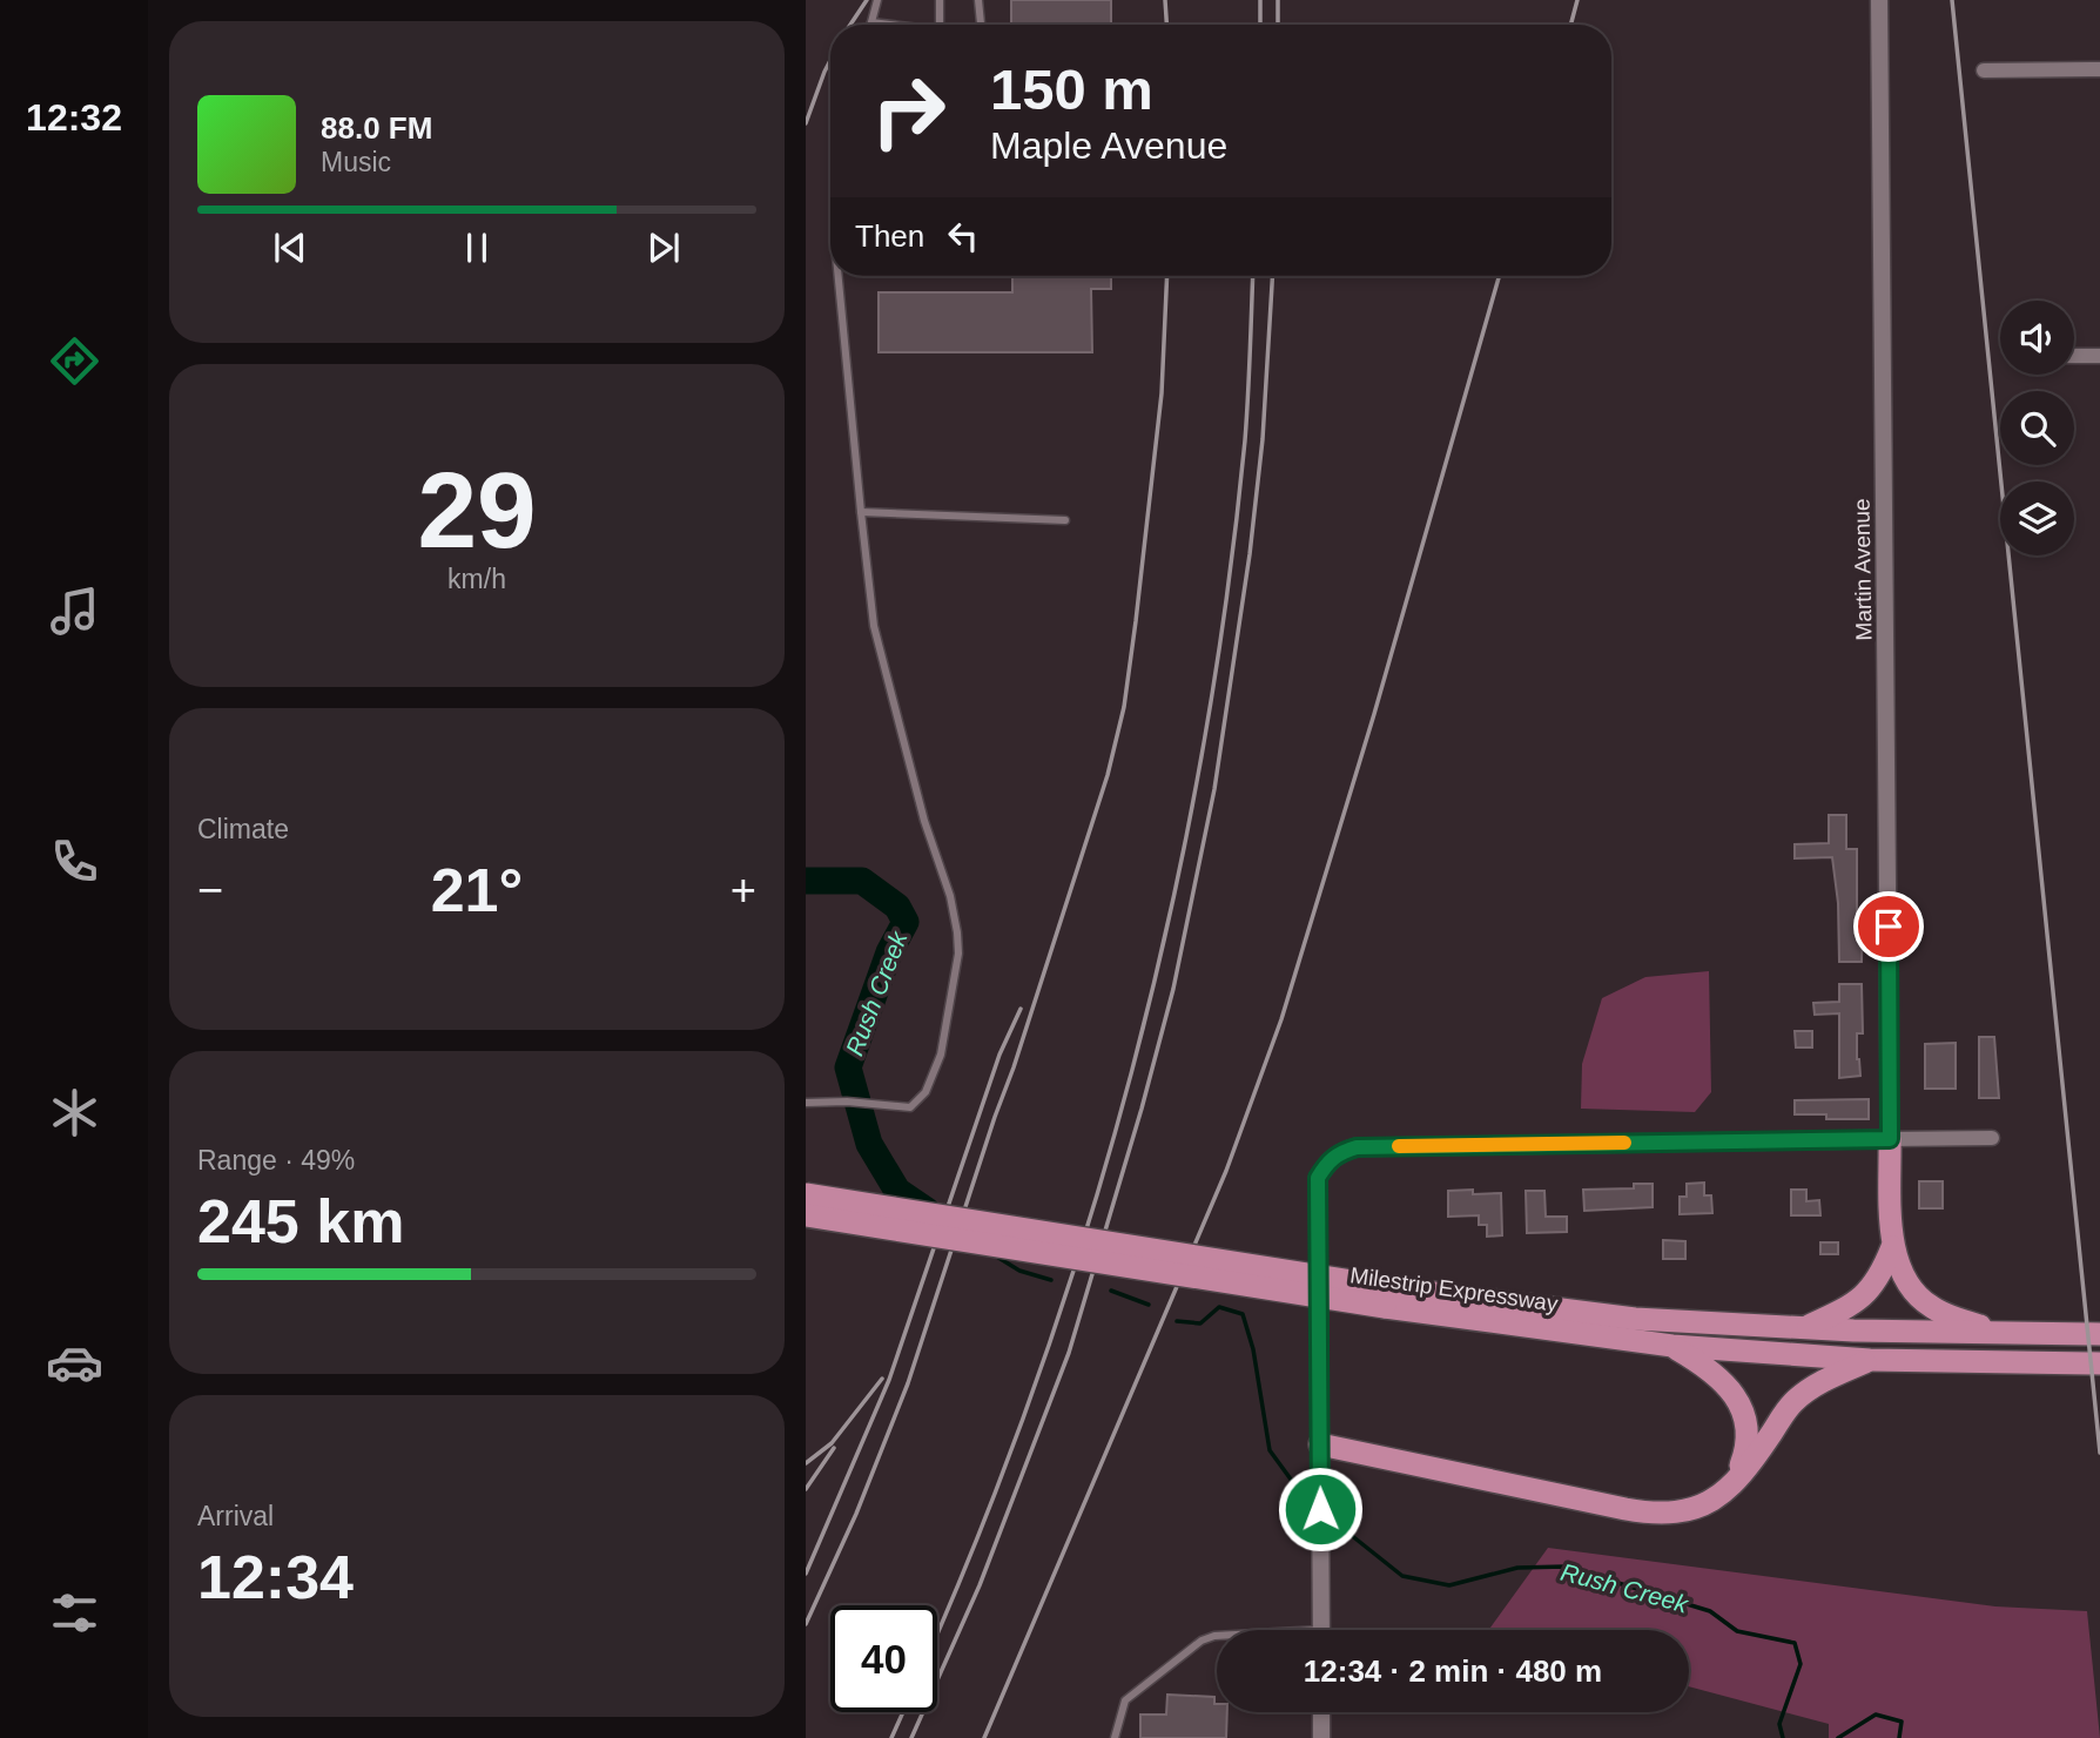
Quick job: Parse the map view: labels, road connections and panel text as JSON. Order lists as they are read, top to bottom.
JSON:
{
  "streets": {
    "highway": ["Milestrip Expressway"],
    "street": ["Martin Avenue"]
  },
  "water": ["Rush Creek"],
  "page": {
    "tabs": "12:32",
    "turn": ["150 m", "Maple Avenue"],
    "song": ["88.0 FM", "Music"],
    "then": "Then",
    "tile": [
      ["29", "km/h"],
      "Climate",
      ["Range · 49%", "245 km"],
      ["Arrival", "12:34"]
    ],
    "heat": ["−", "21°", "+"],
    "limit": "40",
    "trip": "12:34 · 2 min · 480 m"
  }
}
